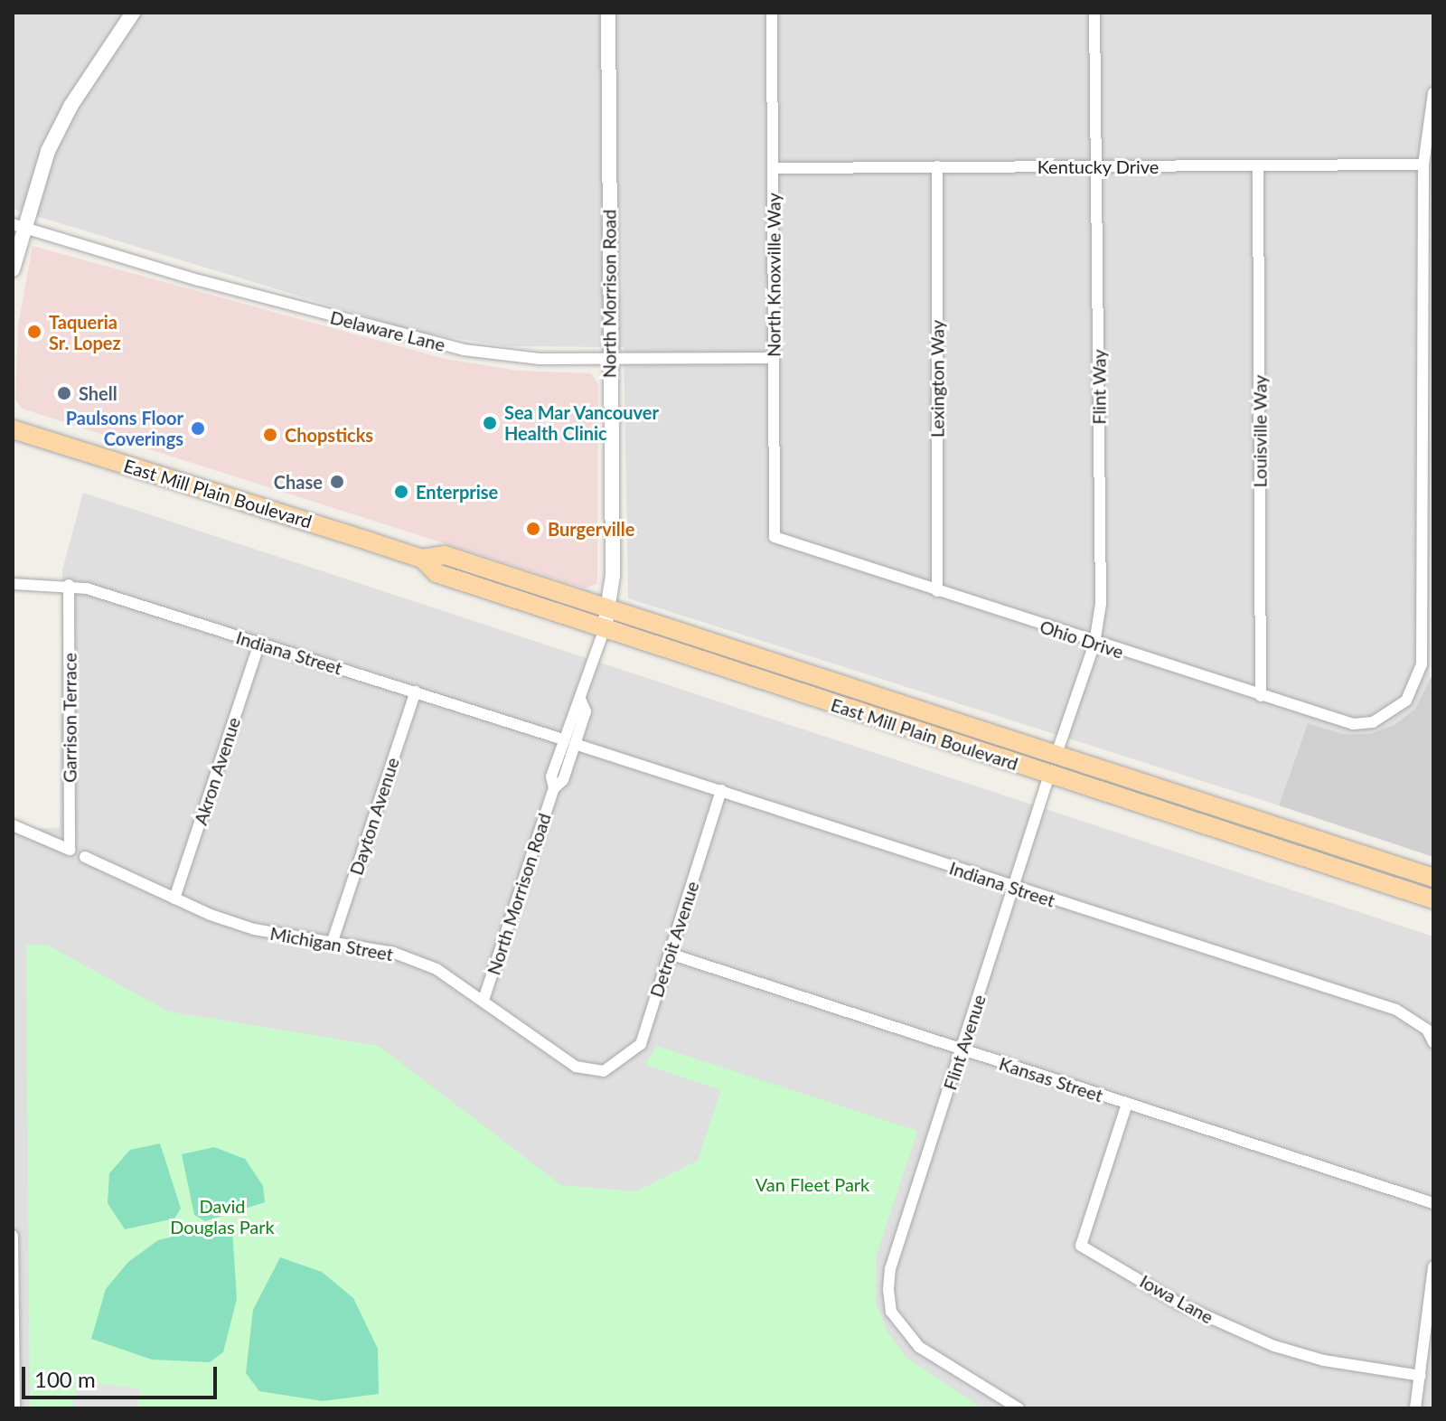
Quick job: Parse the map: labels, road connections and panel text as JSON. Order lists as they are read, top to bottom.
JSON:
{
  "streets": {
    "main road": ["East Mill Plain Boulevard"],
    "street": [
      "Kentucky Drive",
      "North Knoxville Way",
      "North Morrison Road",
      "Delaware Lane",
      "Lexington Way",
      "Flint Way",
      "Louisville Way",
      "Ohio Drive",
      "Indiana Street",
      "Garrison Terrace",
      "Akron Avenue",
      "Dayton Avenue",
      "Detroit Avenue",
      "Michigan Street",
      "Flint Avenue",
      "Kansas Street",
      "Iowa Lane"
    ]
  },
  "crossings": [
    ["Kentucky Drive", "North Knoxville Way"],
    ["Kentucky Drive", "Lexington Way"],
    ["Kentucky Drive", "Flint Way"],
    ["Kentucky Drive", "Louisville Way"],
    ["North Knoxville Way", "Delaware Lane"],
    ["North Knoxville Way", "Ohio Drive"],
    ["North Morrison Road", "Delaware Lane"],
    ["North Morrison Road", "East Mill Plain Boulevard"],
    ["North Morrison Road", "Indiana Street"],
    ["North Morrison Road", "Michigan Street"],
    ["Lexington Way", "Ohio Drive"],
    ["Flint Way", "East Mill Plain Boulevard"],
    ["Flint Way", "Ohio Drive"],
    ["Louisville Way", "Ohio Drive"],
    ["East Mill Plain Boulevard", "Flint Avenue"],
    ["Indiana Street", "Garrison Terrace"],
    ["Indiana Street", "Akron Avenue"],
    ["Indiana Street", "Dayton Avenue"],
    ["Indiana Street", "Detroit Avenue"],
    ["Indiana Street", "Flint Avenue"],
    ["Akron Avenue", "Michigan Street"],
    ["Dayton Avenue", "Michigan Street"],
    ["Detroit Avenue", "Michigan Street"],
    ["Detroit Avenue", "Kansas Street"],
    ["Flint Avenue", "Kansas Street"],
    ["Kansas Street", "Iowa Lane"]
  ],
  "parks": ["Van Fleet Park", "David Douglas Park"],
  "places": [
    "Taqueria Sr. Lopez",
    "Shell",
    "Sea Mar Vancouver Health Clinic",
    "Paulsons Floor Coverings",
    "Chopsticks",
    "Chase",
    "Enterprise",
    "Burgerville"
  ],
  "scale_bar": "100 m"
}
